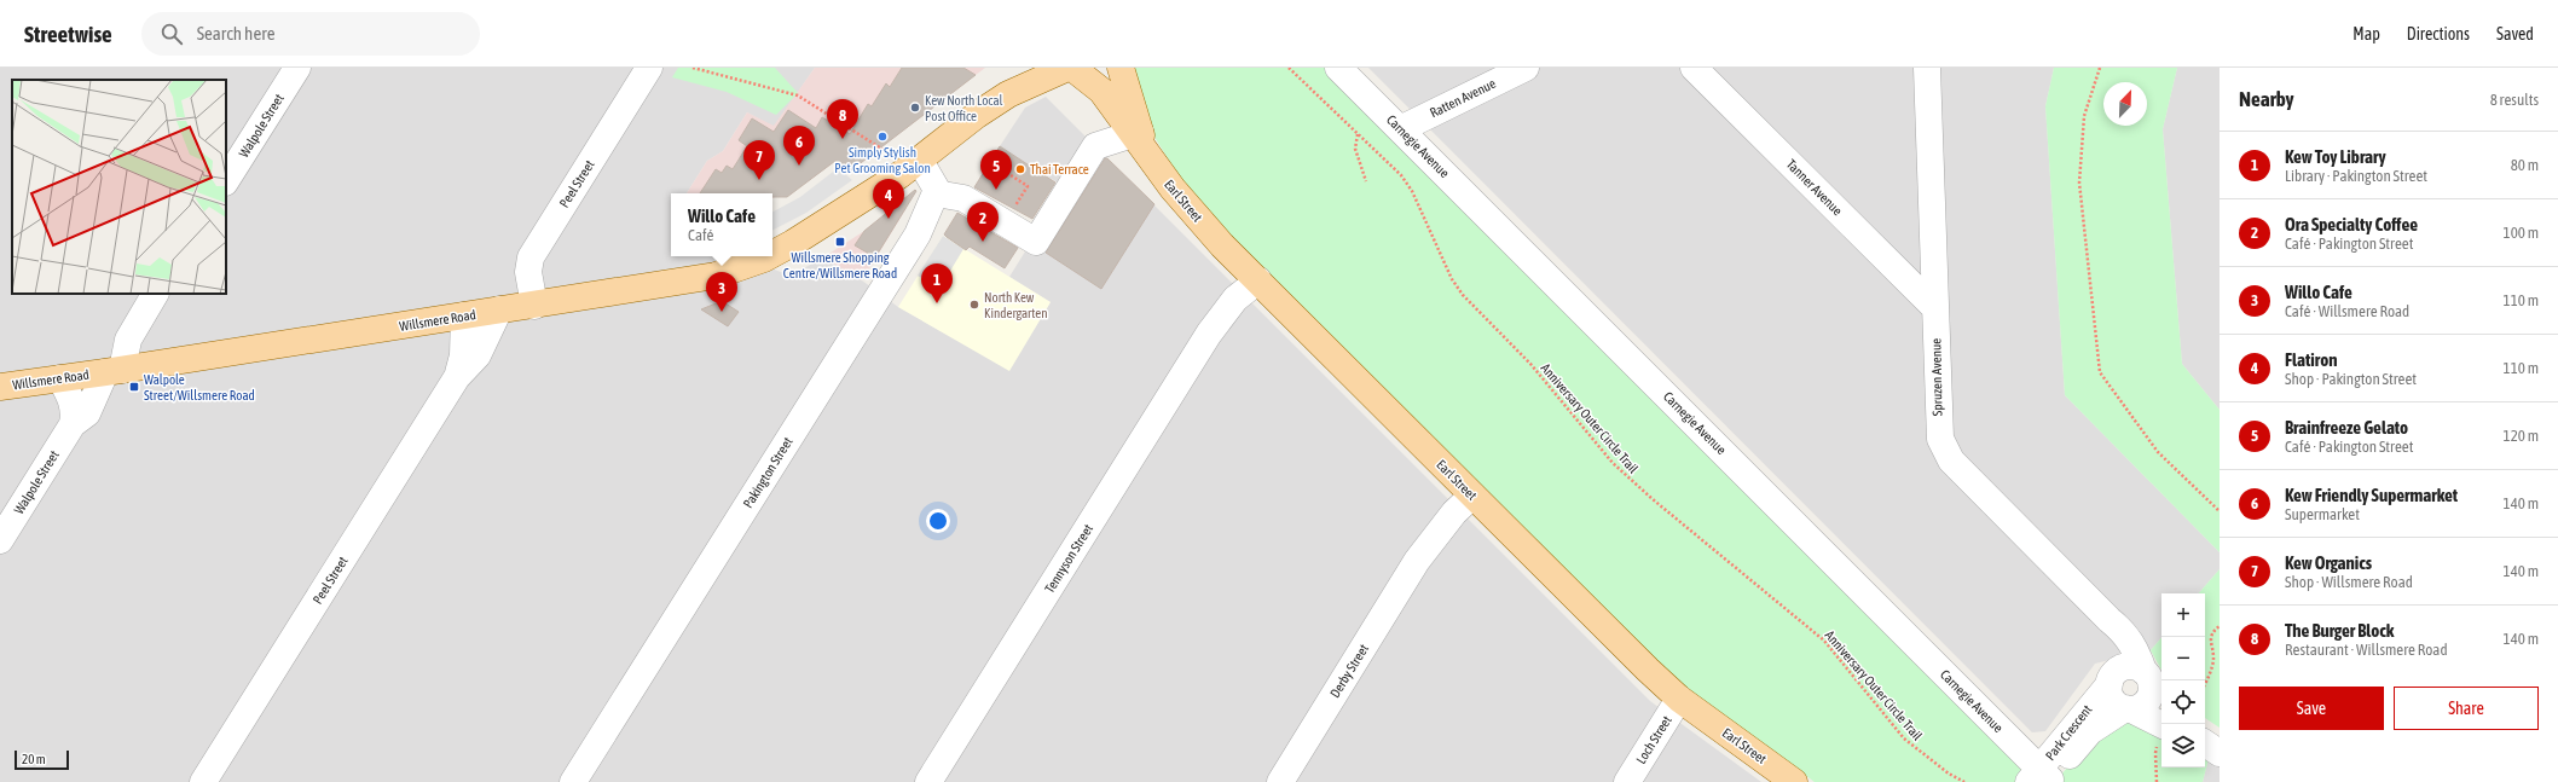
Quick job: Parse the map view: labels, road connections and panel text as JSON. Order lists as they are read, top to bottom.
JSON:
{
  "streets": {
    "main road": ["Earl Street", "Willsmere Road"],
    "street": [
      "Ratten Avenue",
      "Walpole Street",
      "Carnegie Avenue",
      "Peel Street",
      "Tanner Avenue",
      "Spruzen Avenue",
      "Pakington Street",
      "Tennyson Street",
      "Derby Street",
      "Park Crescent",
      "Loch Street"
    ],
    "path": ["Anniversary Outer Circle Trail"]
  },
  "crossings": [
    ["Ratten Avenue", "Carnegie Avenue"],
    ["Walpole Street", "Willsmere Road"],
    ["Carnegie Avenue", "Park Crescent"],
    ["Peel Street", "Willsmere Road"],
    ["Tanner Avenue", "Spruzen Avenue"],
    ["Earl Street", "Willsmere Road"],
    ["Earl Street", "Tennyson Street"],
    ["Earl Street", "Derby Street"],
    ["Earl Street", "Loch Street"],
    ["Spruzen Avenue", "Park Crescent"]
  ],
  "places": {
    "other": [
      "Kew North Local Post Office",
      "Simply Stylish Pet Grooming Salon",
      "Thai Terrace",
      "North Kew Kindergarten"
    ],
    "transit": ["Willsmere Shopping Centre/Willsmere Road", "Walpole Street/Willsmere Road"]
  },
  "scale_bar": "20 m",
  "north": "top right",
  "page": {
    "header": "Streetwise",
    "search": "Search here",
    "nav": ["Map", "Directions", "Saved"],
    "heading": ["Nearby", "8 results"],
    "pins": [
      "8",
      "6",
      "7",
      "5",
      "4",
      "2",
      "1",
      "3"
    ],
    "list": [
      {
        "mark": "1",
        "name": "Kew Toy Library",
        "note": "Library · Pakington Street",
        "value": "80 m"
      },
      {
        "mark": "2",
        "name": "Ora Specialty Coffee",
        "note": "Café · Pakington Street",
        "value": "100 m"
      },
      {
        "mark": "3",
        "name": "Willo Cafe",
        "note": "Café · Willsmere Road",
        "value": "110 m"
      },
      {
        "mark": "4",
        "name": "Flatiron",
        "note": "Shop · Pakington Street",
        "value": "110 m"
      },
      {
        "mark": "5",
        "name": "Brainfreeze Gelato",
        "note": "Café · Pakington Street",
        "value": "120 m"
      },
      {
        "mark": "6",
        "name": "Kew Friendly Supermarket",
        "note": "Supermarket",
        "value": "140 m"
      },
      {
        "mark": "7",
        "name": "Kew Organics",
        "note": "Shop · Willsmere Road",
        "value": "140 m"
      },
      {
        "mark": "8",
        "name": "The Burger Block",
        "note": "Restaurant · Willsmere Road",
        "value": "140 m"
      }
    ],
    "popup": ["Willo Cafe", "Café"],
    "map_buttons": ["+", "−"],
    "buttons": ["Save", "Share"],
    "scale": "20 m"
  }
}
